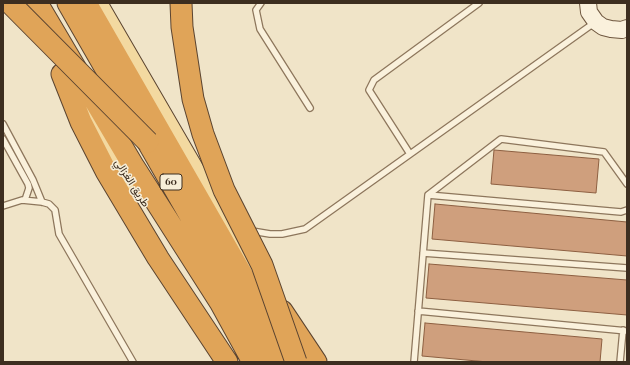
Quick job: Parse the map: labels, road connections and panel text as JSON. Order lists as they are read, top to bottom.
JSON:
{
  "streets": {
    "highway": ["60"],
    "main road": ["طريق الغزالي"]
  }
}
